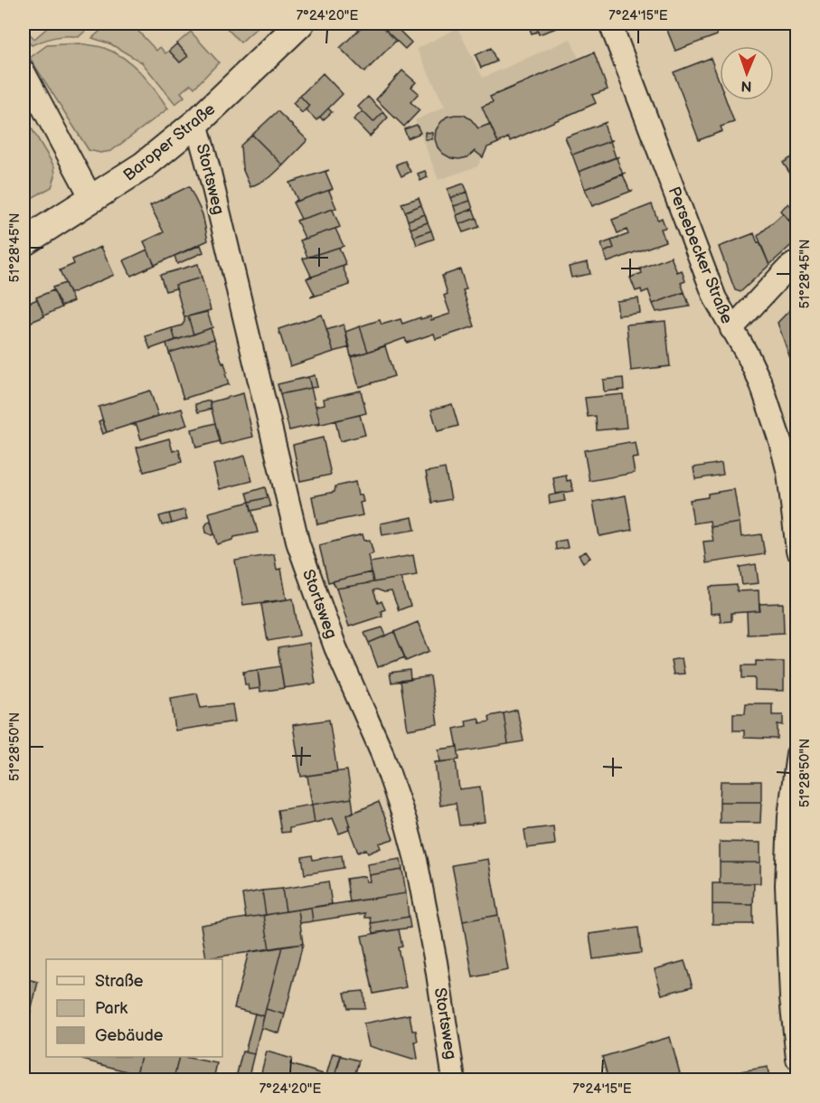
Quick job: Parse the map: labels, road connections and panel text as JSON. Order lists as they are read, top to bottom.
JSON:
{
  "streets": {
    "main road": ["Baroper Straße"],
    "street": ["Stortsweg", "Persebecker Straße"]
  },
  "crossings": [
    ["Baroper Straße", "Stortsweg"]
  ],
  "legend": ["Straße", "Park", "Gebäude"],
  "north": "bottom",
  "coordinates": [
    "7°24'20\"E",
    "7°24'15\"E",
    "51°28'45\"N",
    "51°28'50\"N"
  ]
}
